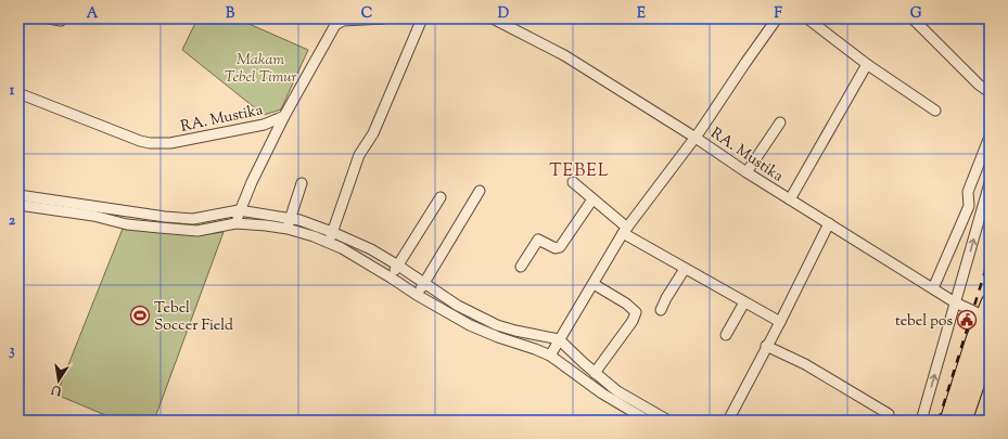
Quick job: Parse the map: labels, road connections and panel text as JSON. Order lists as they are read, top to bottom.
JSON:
{
  "streets": {
    "street": ["RA. Mustika"]
  },
  "districts": ["TEBEL"],
  "parks": ["Makam Tebel Timur"],
  "places": {
    "sports": ["Tebel Soccer Field"],
    "public building": ["tebel pos"]
  },
  "north": "bottom",
  "grid": {
    "columns": [
      "A",
      "B",
      "C",
      "D",
      "E",
      "F",
      "G"
    ],
    "rows": ["1", "2", "3"]
  }
}
